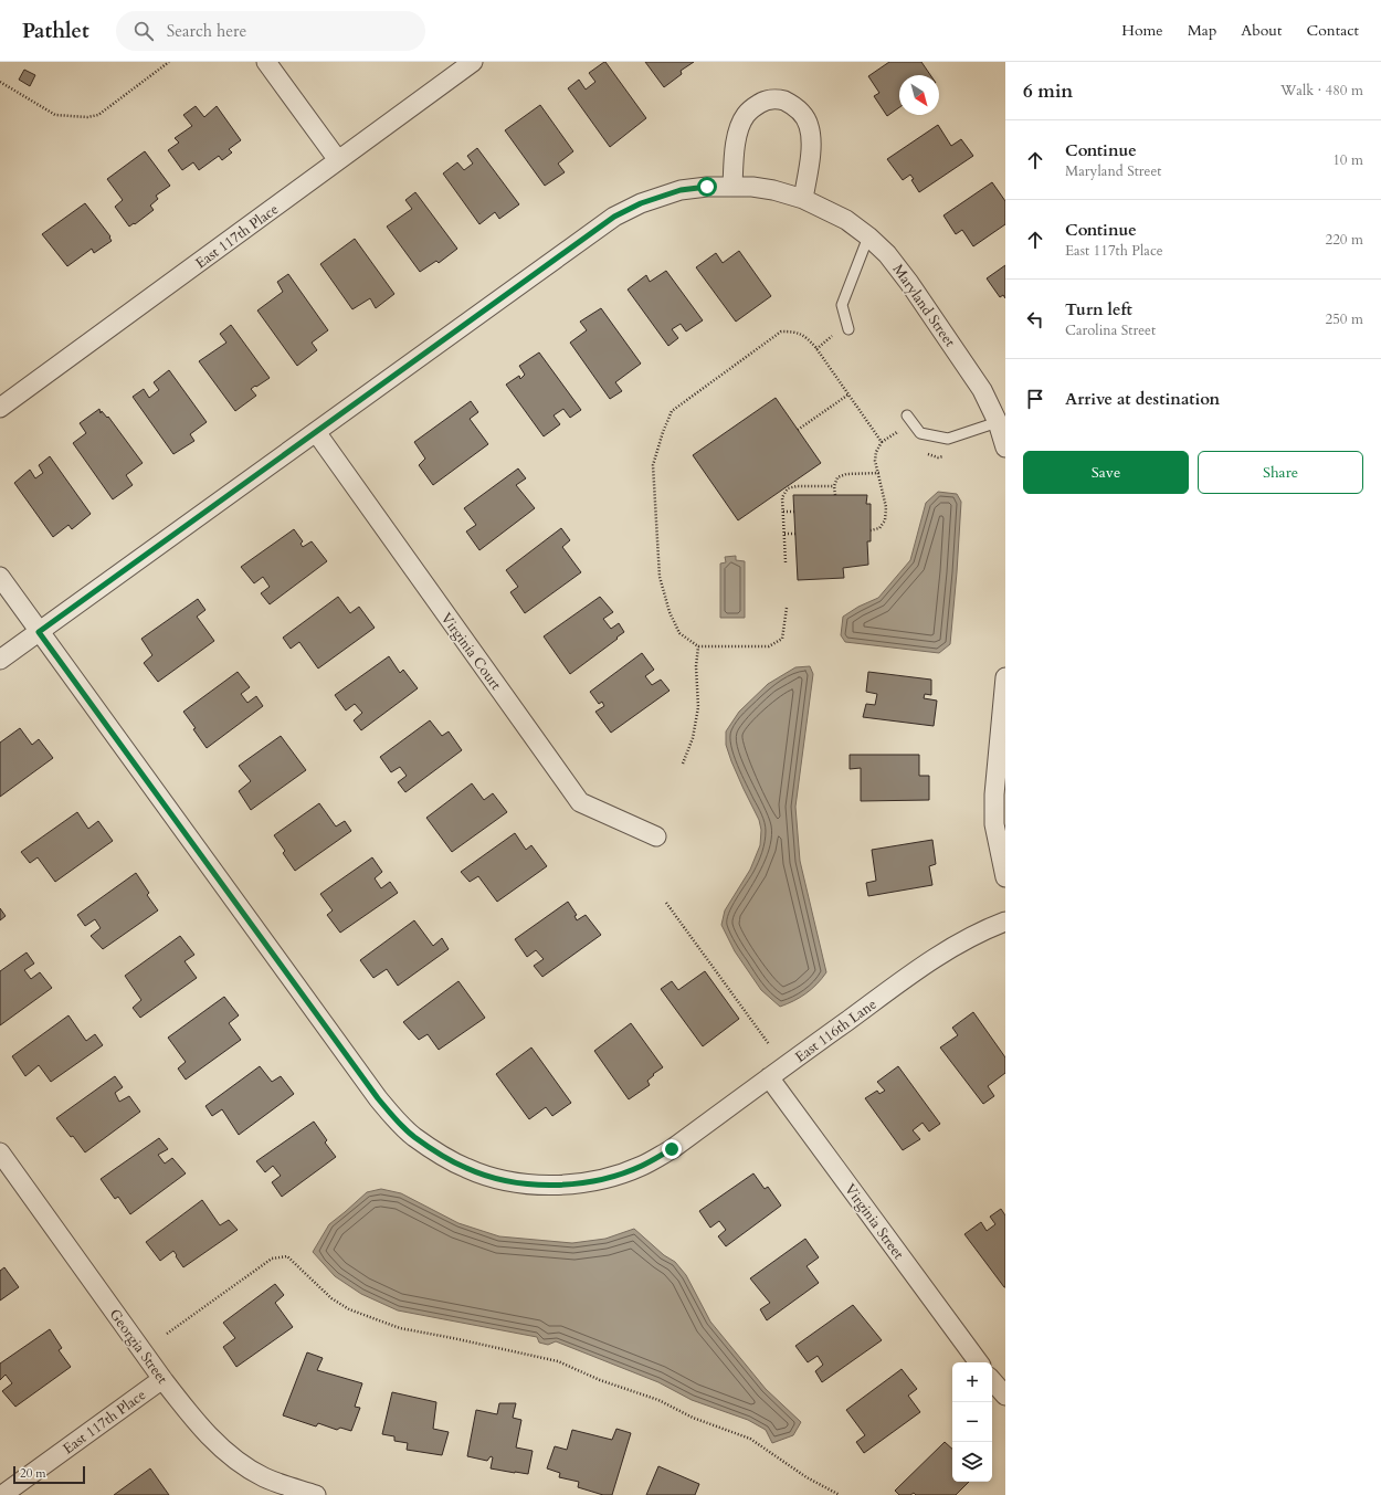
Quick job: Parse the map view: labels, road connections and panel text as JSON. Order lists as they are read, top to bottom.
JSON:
{
  "streets": {
    "street": [
      "East 117th Place",
      "Maryland Street",
      "Virginia Court",
      "East 116th Lane",
      "Virginia Street",
      "Georgia Street"
    ]
  },
  "crossings": [
    ["East 117th Place", "Georgia Street"],
    ["Maryland Street", "Virginia Court"],
    ["East 116th Lane", "Virginia Street"]
  ],
  "scale_bar": "20 m",
  "north": "bottom right",
  "page": {
    "header": "Pathlet",
    "search": "Search here",
    "nav": [
      "Home",
      "Map",
      "About",
      "Contact"
    ],
    "heading": ["6 min", "Walk · 480 m"],
    "list": [
      ["Continue", "Maryland Street", "10 m"],
      ["Continue", "East 117th Place", "220 m"],
      ["Turn left", "Carolina Street", "250 m"],
      "Arrive at destination"
    ],
    "buttons": ["Save", "Share"],
    "map_buttons": ["+", "−"],
    "scale": "20 m"
  }
}
